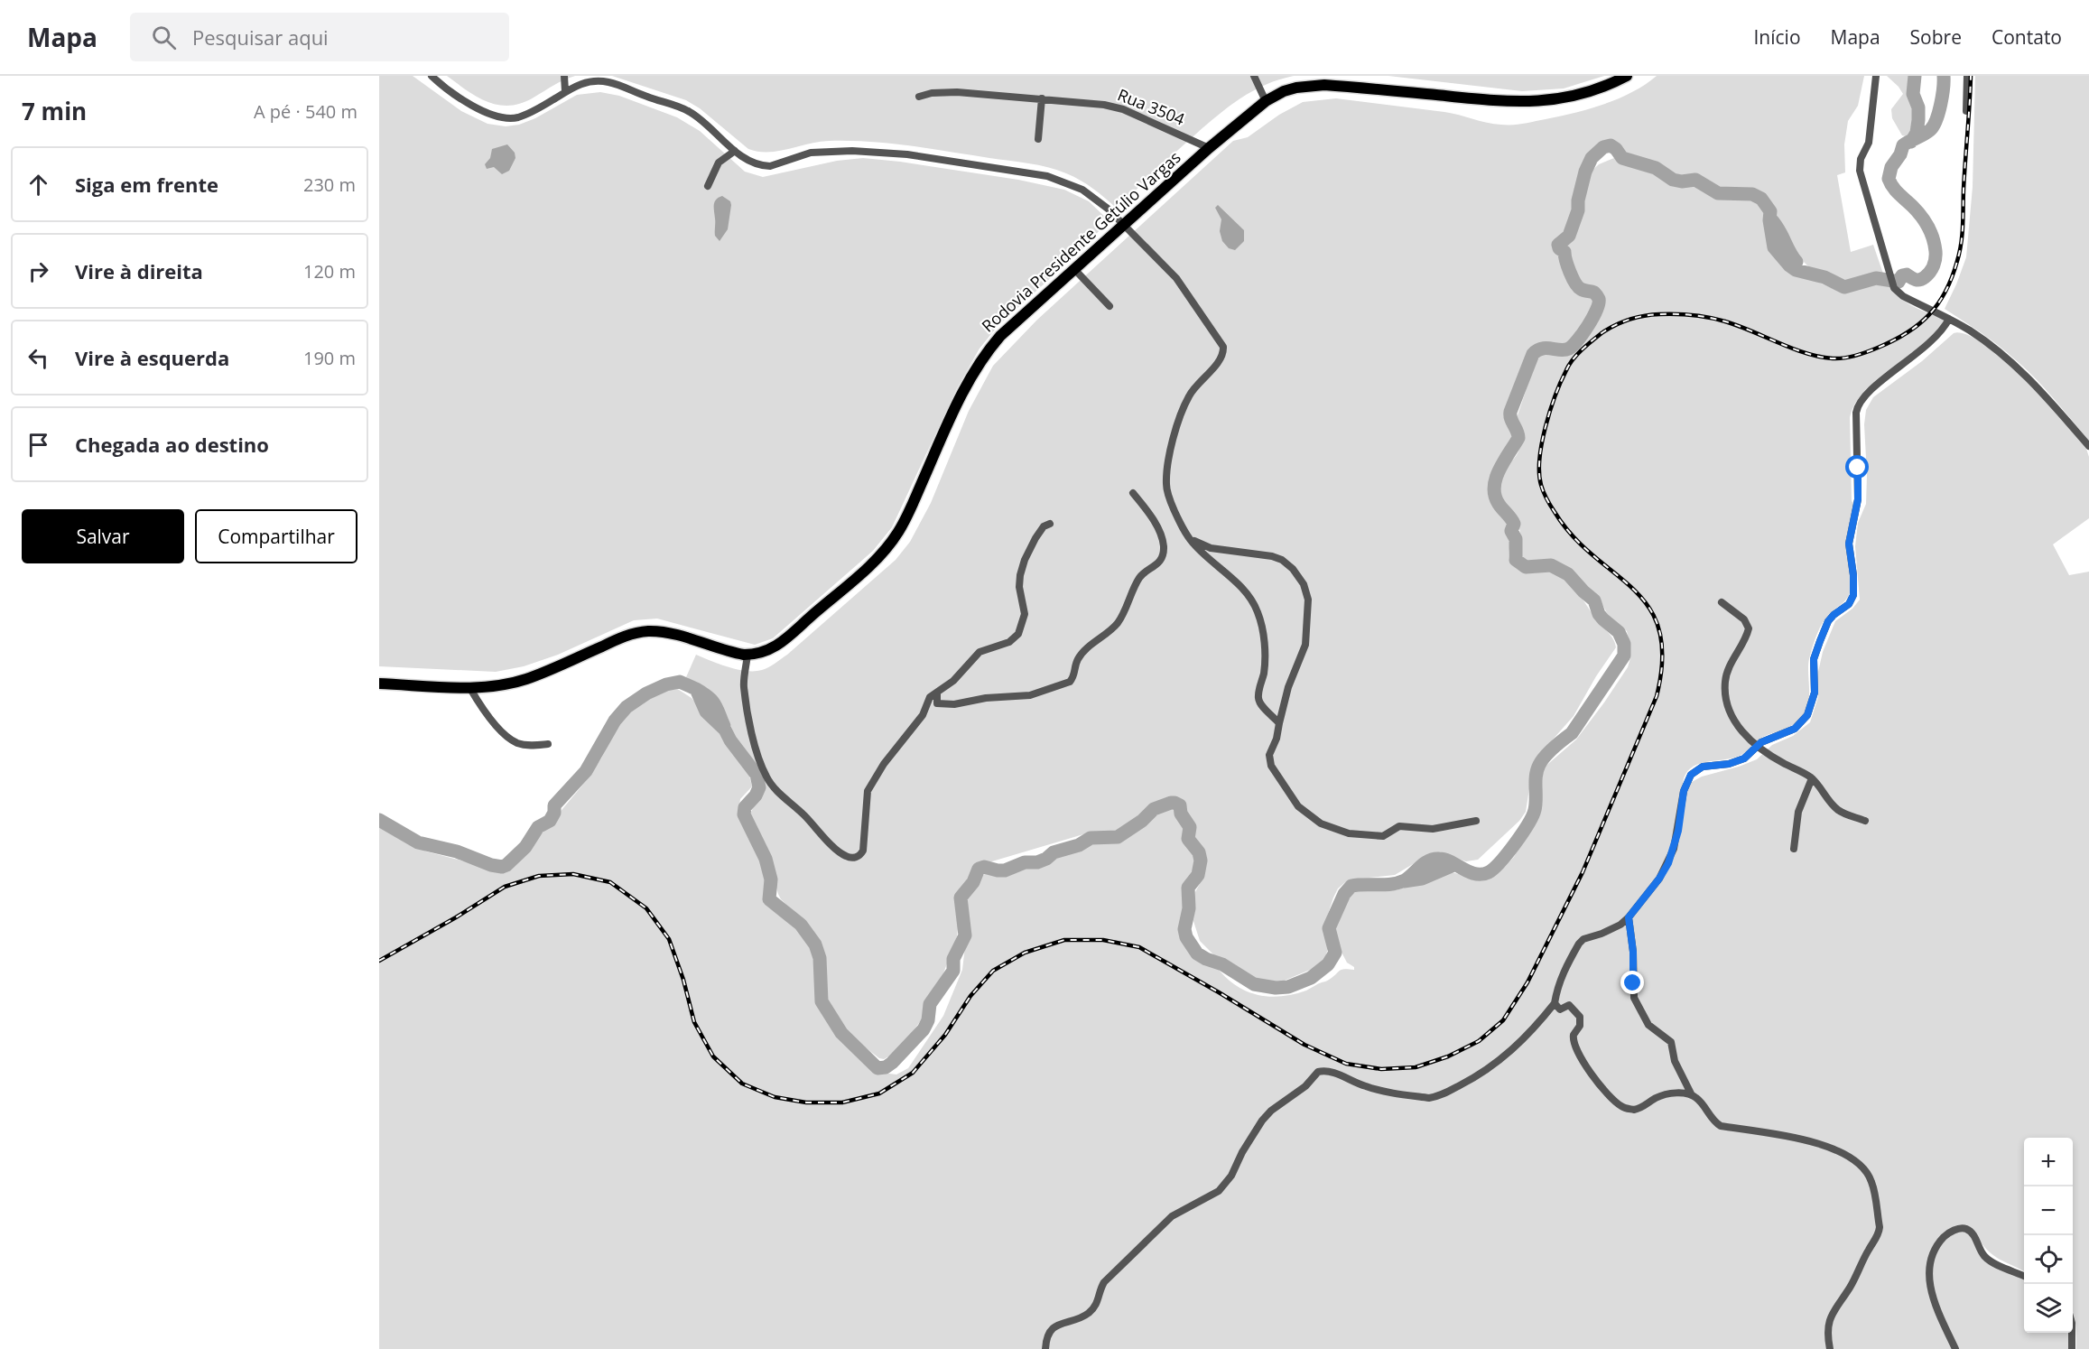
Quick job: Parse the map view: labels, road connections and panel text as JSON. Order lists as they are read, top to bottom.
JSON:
{
  "streets": {
    "main road": ["Rodovia Presidente Getúlio Vargas"],
    "street": ["Rua 3504"]
  },
  "crossings": [
    ["Rua 3504", "Rodovia Presidente Getúlio Vargas"]
  ],
  "page": {
    "header": "Mapa",
    "search": "Pesquisar aqui",
    "nav": [
      "Início",
      "Mapa",
      "Sobre",
      "Contato"
    ],
    "heading": ["7 min", "A pé · 540 m"],
    "list": [
      ["Siga em frente", "230 m"],
      ["Vire à direita", "120 m"],
      ["Vire à esquerda", "190 m"],
      "Chegada ao destino"
    ],
    "buttons": ["Salvar", "Compartilhar"],
    "map_buttons": ["+", "−"]
  }
}
